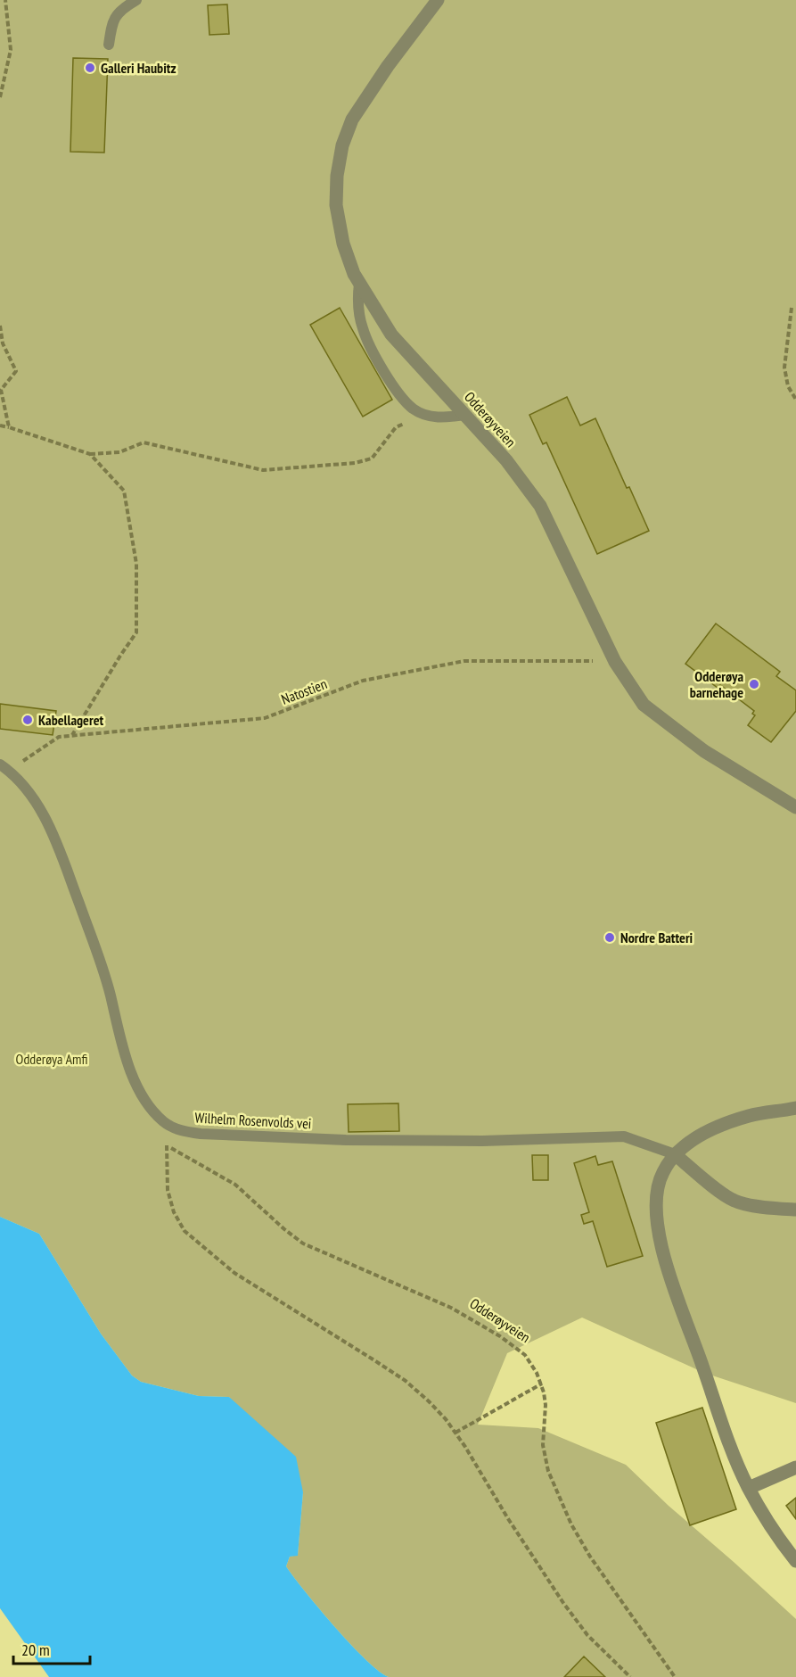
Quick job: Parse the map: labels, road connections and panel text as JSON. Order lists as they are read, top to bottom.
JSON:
{
  "streets": {
    "street": ["Odderøyveien"],
    "lane": ["Wilhelm Rosenvolds vei"],
    "path": ["Natostien"]
  },
  "crossings": [
    ["Odderøyveien", "Natostien"],
    ["Natostien", "Wilhelm Rosenvolds vei"]
  ],
  "parks": ["Odderøya Amfi"],
  "places": [
    "Galleri Haubitz",
    "Odderøya barnehage",
    "Kabellageret",
    "Nordre Batteri"
  ],
  "scale_bar": "20 m"
}
